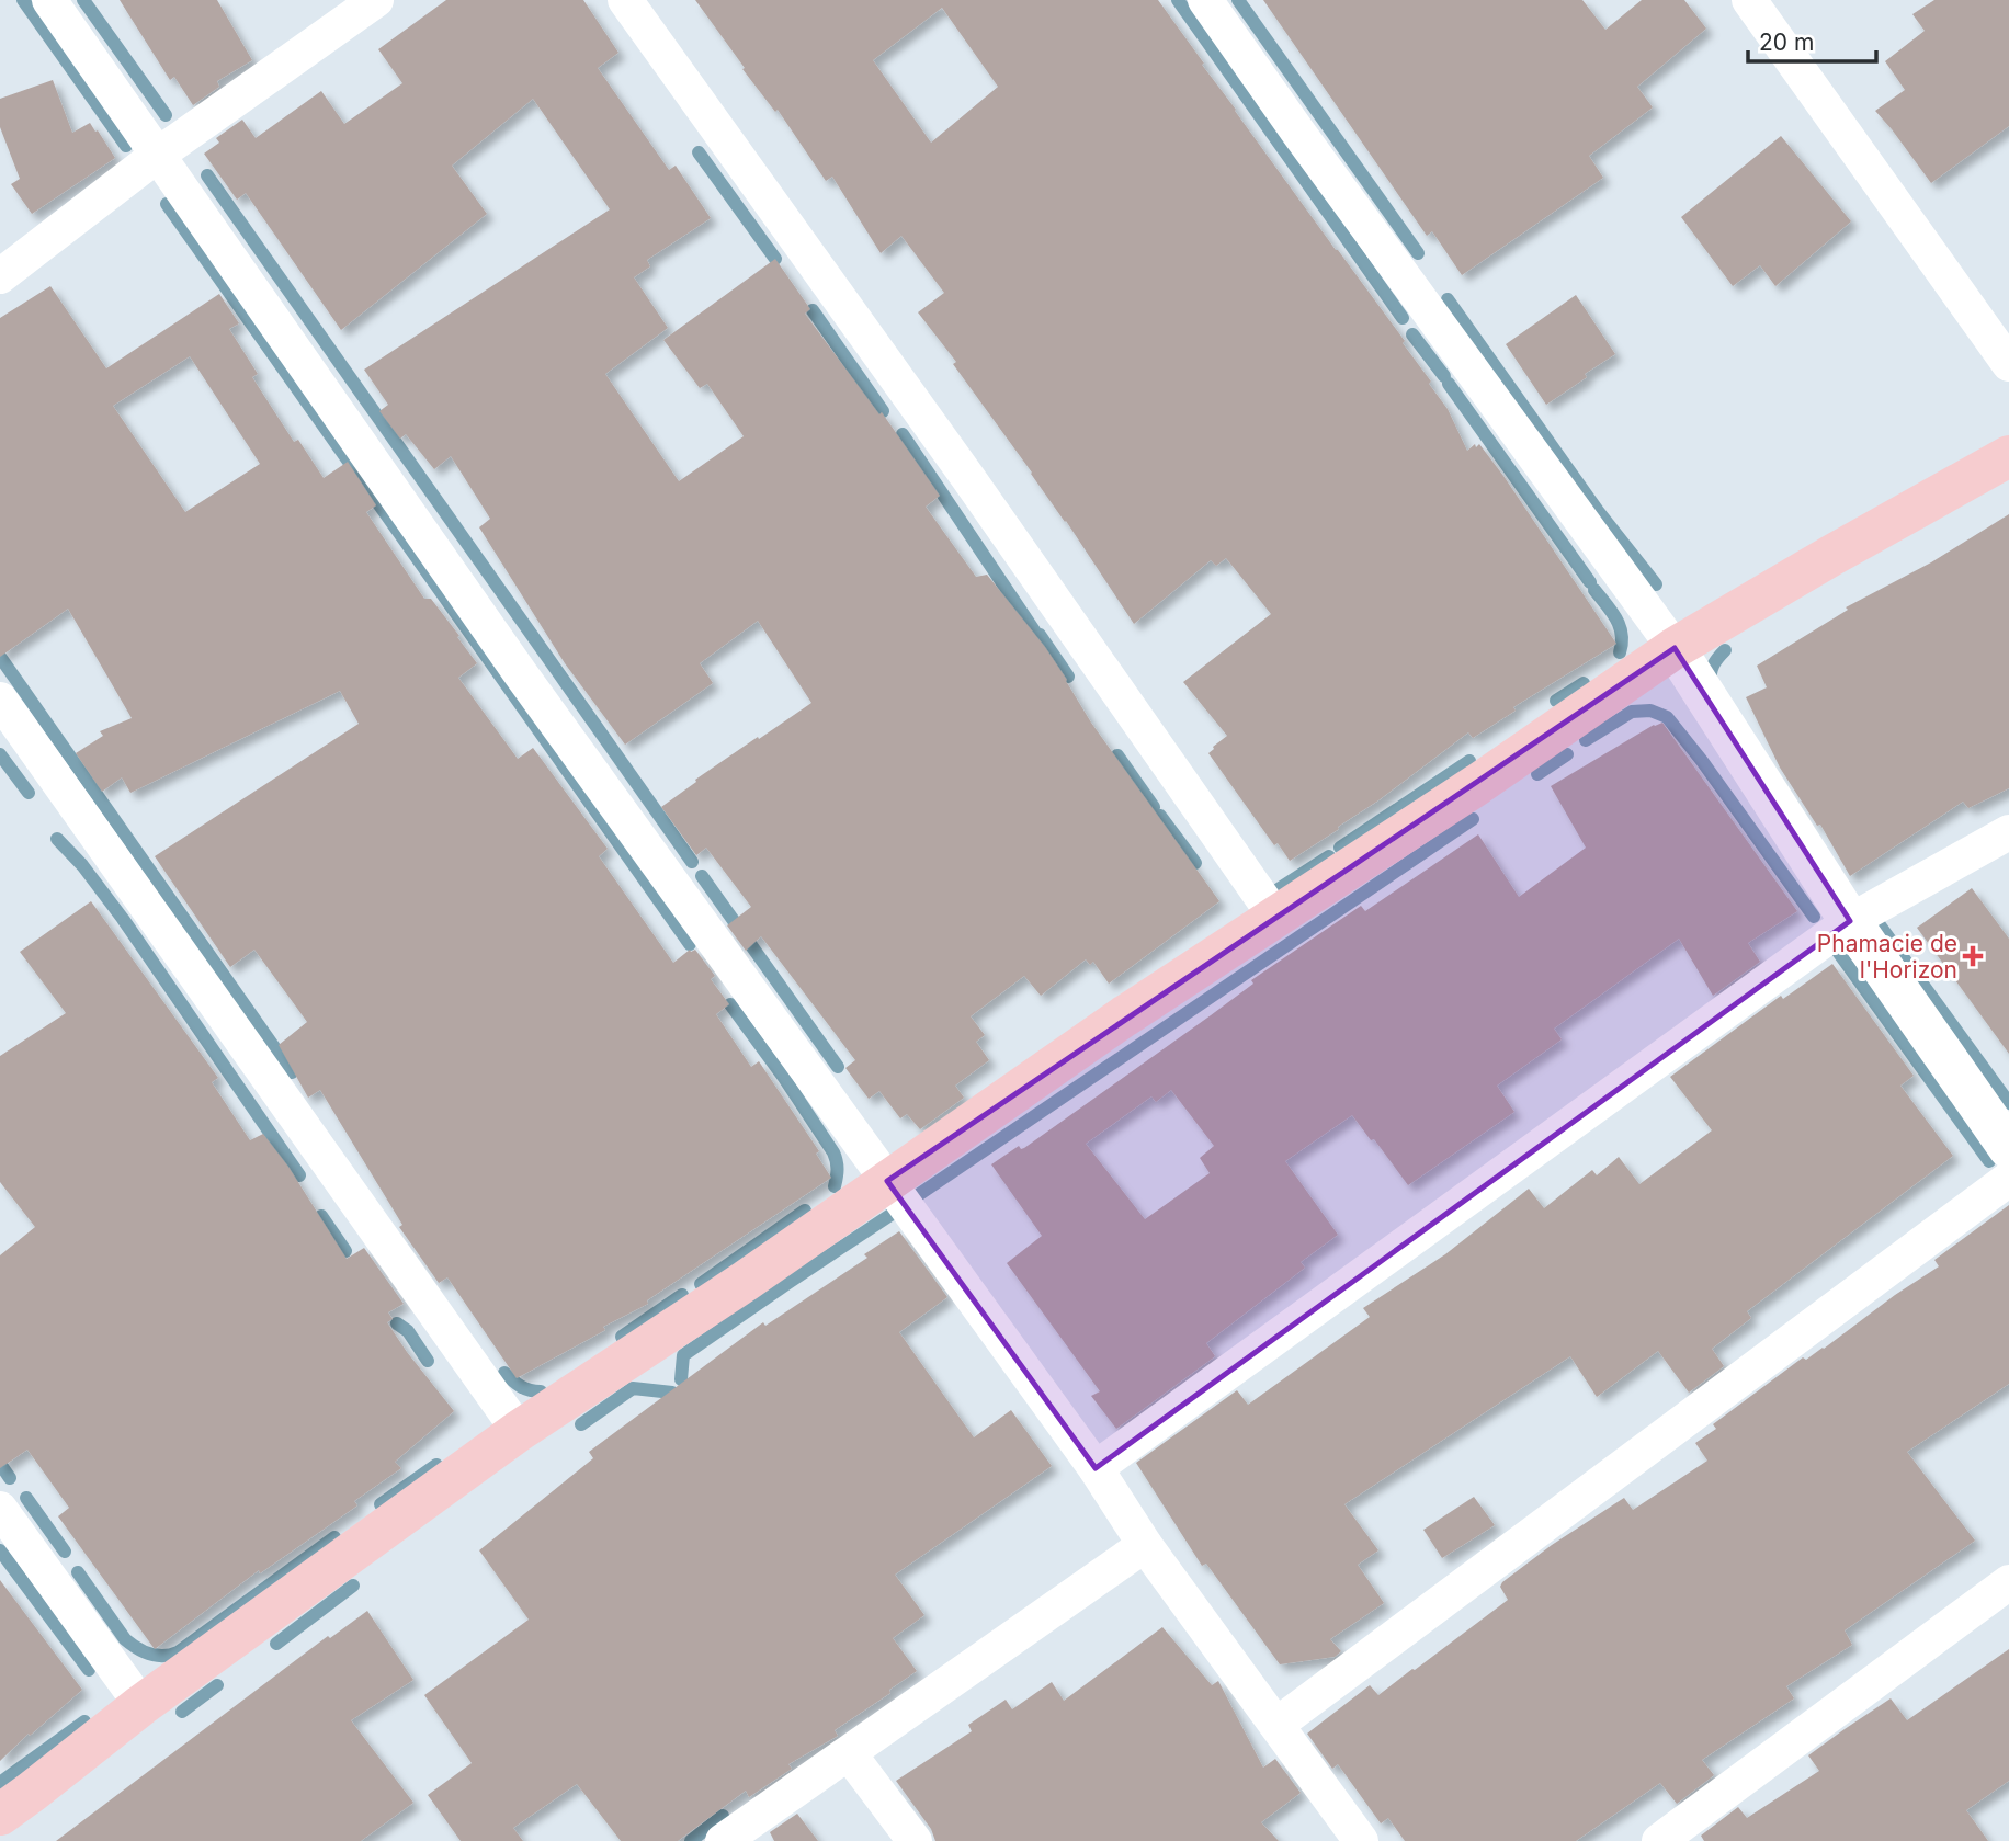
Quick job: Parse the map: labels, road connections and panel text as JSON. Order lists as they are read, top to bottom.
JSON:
{
  "places": {
    "health": ["Phamacie de l'Horizon"]
  },
  "scale_bar": "20 m"
}
